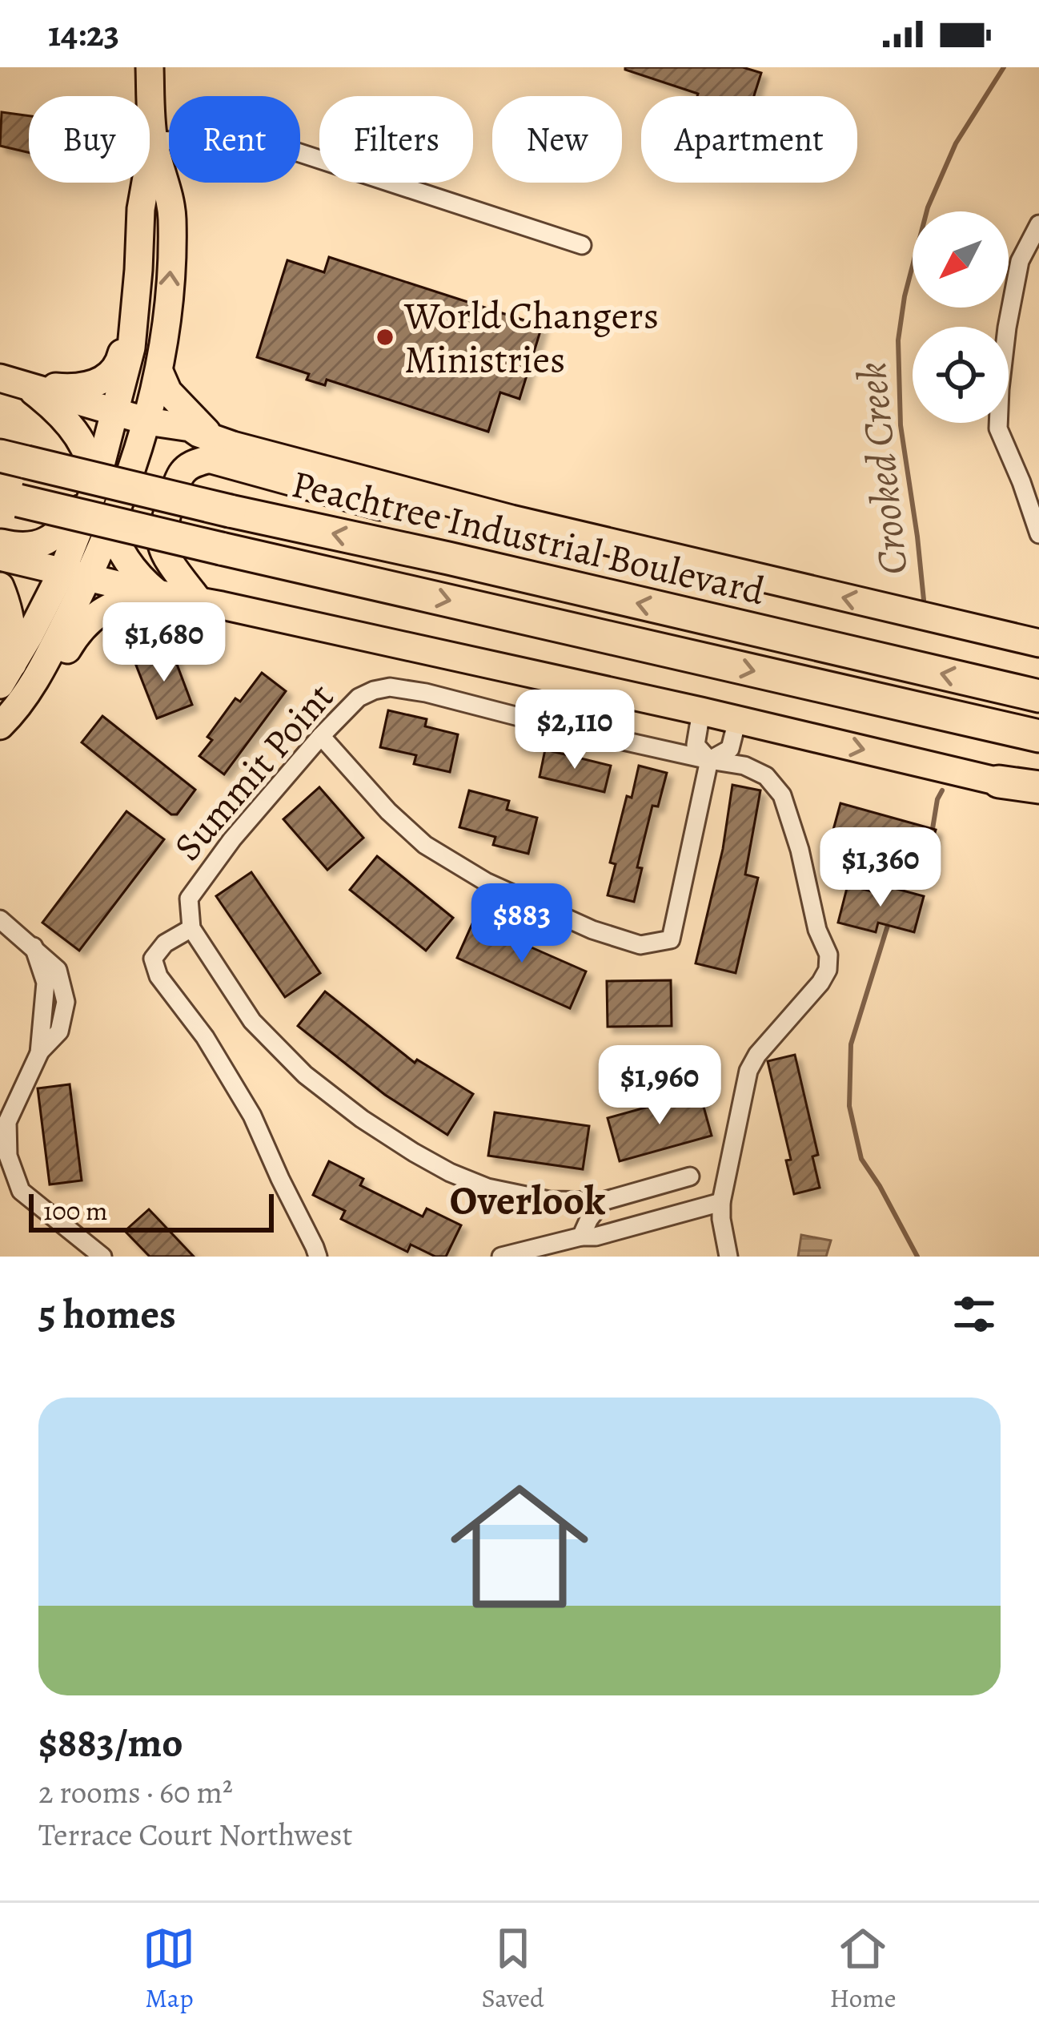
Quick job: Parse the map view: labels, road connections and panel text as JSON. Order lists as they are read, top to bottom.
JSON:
{
  "streets": {
    "highway": ["Peachtree Industrial Boulevard"],
    "street": ["Summit Point"]
  },
  "districts": ["Overlook"],
  "water": ["Crooked Creek"],
  "places": ["World Changers Ministries"],
  "scale_bar": "100 m",
  "north": "bottom left",
  "page": {
    "status": "14:23",
    "chip": [
      "Buy",
      "Rent",
      "Filters",
      "New",
      "Apartment"
    ],
    "price": [
      "$1,680",
      "$2,110",
      "$1,360",
      "$883",
      "$1,960"
    ],
    "scale": "100 m",
    "heading": "5 homes",
    "list": [
      {
        "name": "$883/mo",
        "note": "2 rooms · 60 m² · Terrace Court Northwest"
      }
    ],
    "tabs": ["Map", "Saved", "Home"]
  }
}
